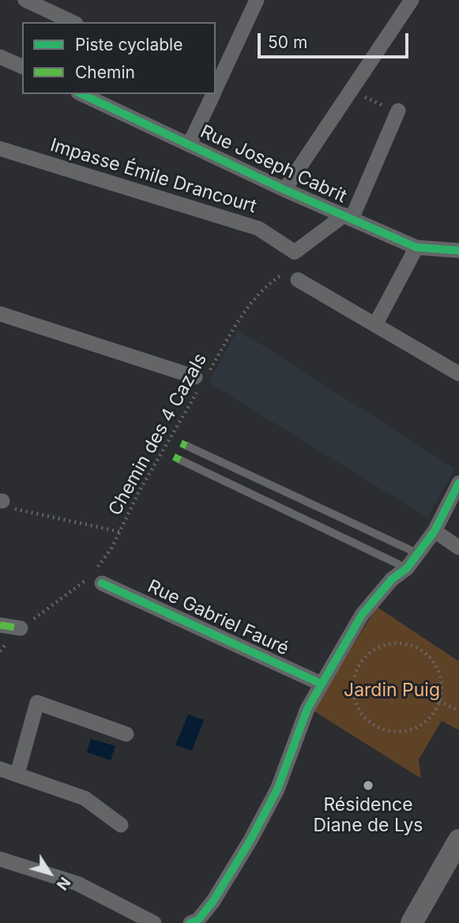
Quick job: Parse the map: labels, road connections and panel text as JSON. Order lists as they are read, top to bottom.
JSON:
{
  "streets": {
    "street": ["Rue Joseph Cabrit", "Impasse Émile Drancourt", "Rue Gabriel Fauré"],
    "path": ["Chemin des 4 Cazals"]
  },
  "crossings": [
    ["Rue Joseph Cabrit", "Impasse Émile Drancourt"],
    ["Chemin des 4 Cazals", "Rue Gabriel Fauré"]
  ],
  "parks": ["Jardin Puig"],
  "places": ["Résidence Diane de Lys"],
  "legend": ["Piste cyclable", "Chemin"],
  "scale_bar": "50 m",
  "north": "bottom right"
}
